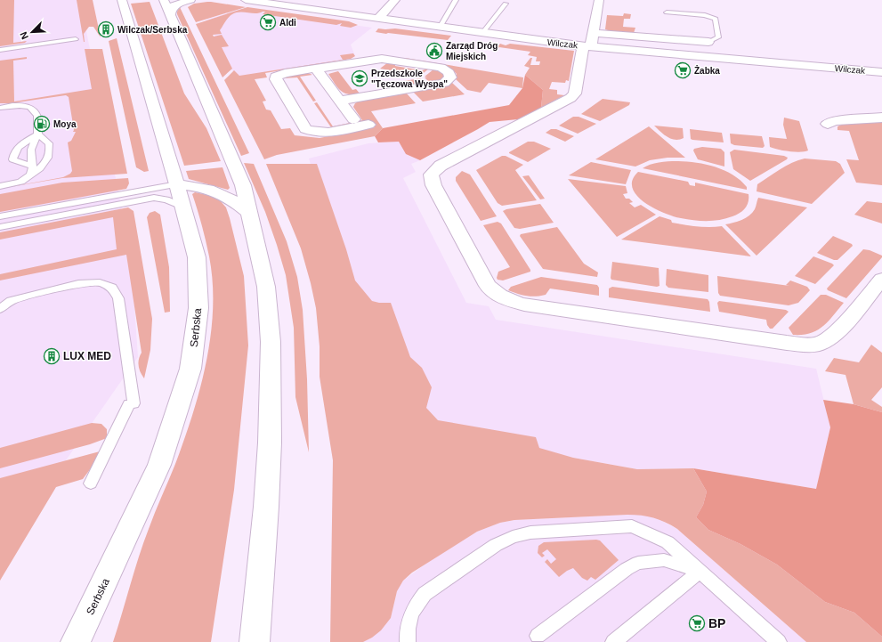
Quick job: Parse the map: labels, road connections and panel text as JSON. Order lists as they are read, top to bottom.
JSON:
{
  "streets": {
    "street": ["Wilczak", "Serbska"]
  },
  "places": {
    "supermarket": ["Aldi", "Żabka", "BP"],
    "building": ["Wilczak/Serbska", "LUX MED"],
    "public building": ["Zarząd Dróg Miejskich"],
    "school or university": ["Przedszkole \"Tęczowa Wyspa\""],
    "fuel station": ["Moya"]
  },
  "north": "bottom left"
}
